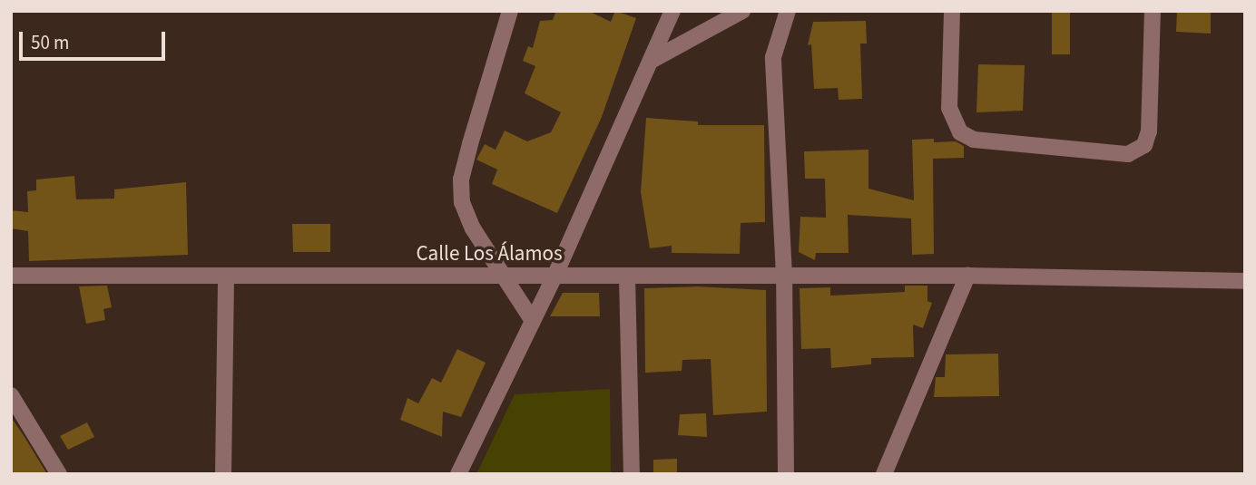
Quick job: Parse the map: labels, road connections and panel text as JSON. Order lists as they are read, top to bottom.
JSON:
{
  "streets": {
    "street": ["Calle Los Álamos"]
  },
  "scale_bar": "50 m"
}
